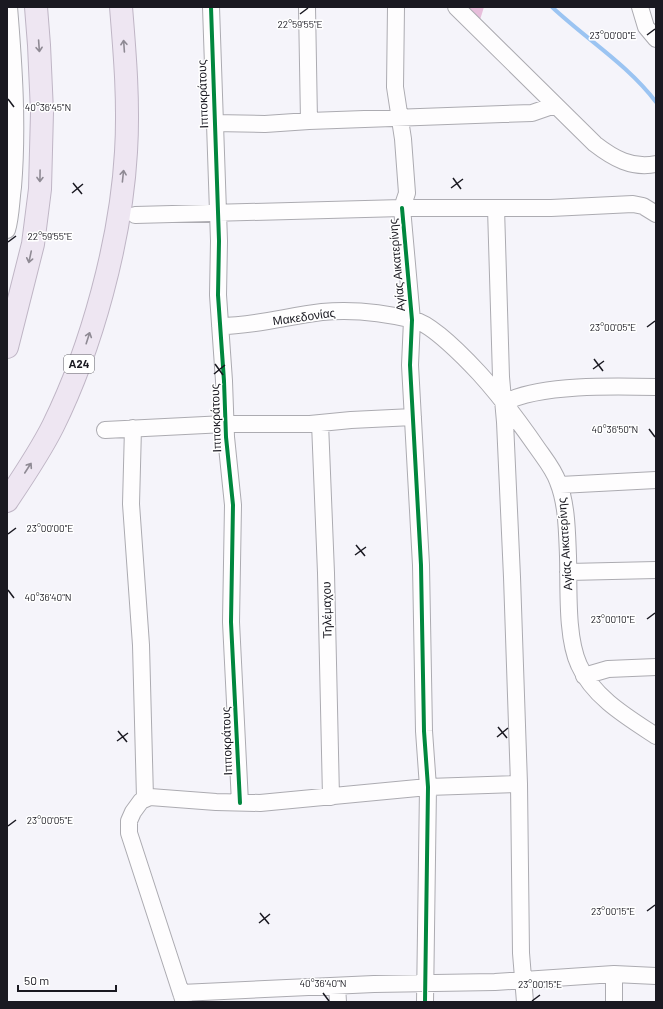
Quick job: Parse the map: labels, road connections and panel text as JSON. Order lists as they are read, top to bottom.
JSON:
{
  "streets": {
    "highway": ["Α24"],
    "street": [
      "Ιπποκράτους",
      "Αγίας Αικατερίνης",
      "Μακεδονίας",
      "Τηλέμαχου"
    ]
  },
  "crossings": [
    ["Ιπποκράτους", "Μακεδονίας"],
    ["Αγίας Αικατερίνης", "Μακεδονίας"]
  ],
  "scale_bar": "50 m",
  "coordinates": [
    "22°59'55\"E",
    "23°00'00\"E",
    "40°36'45\"N",
    "23°00'05\"E",
    "40°36'50\"N",
    "40°36'40\"N",
    "23°00'10\"E",
    "23°00'15\"E"
  ]
}
